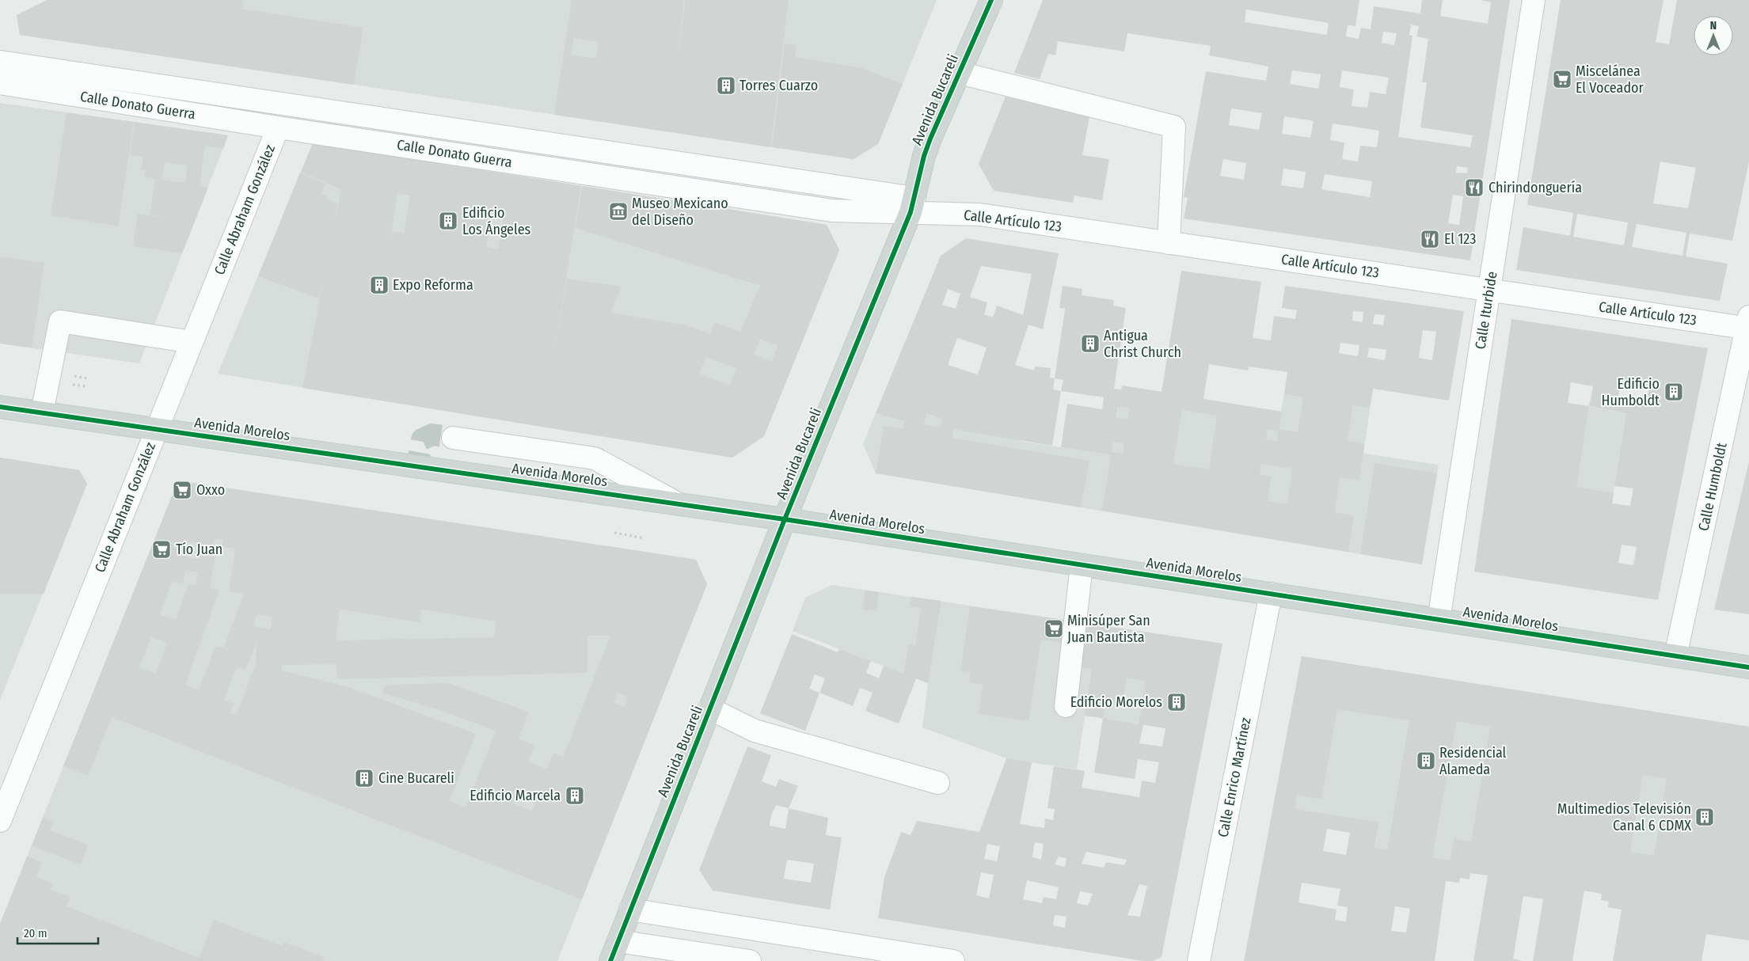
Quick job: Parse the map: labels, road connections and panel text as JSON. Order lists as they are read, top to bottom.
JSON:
{
  "streets": {
    "main road": ["Avenida Bucareli", "Avenida Morelos"],
    "street": [
      "Calle Donato Guerra",
      "Calle Abraham González",
      "Calle Artículo 123",
      "Calle Iturbide",
      "Calle Humboldt",
      "Calle Enrico Martínez"
    ]
  },
  "crossings": [
    ["Avenida Bucareli", "Calle Donato Guerra"],
    ["Avenida Bucareli", "Calle Artículo 123"],
    ["Avenida Bucareli", "Avenida Morelos"],
    ["Calle Donato Guerra", "Calle Abraham González"],
    ["Calle Donato Guerra", "Calle Artículo 123"],
    ["Calle Abraham González", "Avenida Morelos"],
    ["Calle Artículo 123", "Calle Iturbide"],
    ["Calle Artículo 123", "Calle Humboldt"],
    ["Calle Iturbide", "Avenida Morelos"],
    ["Avenida Morelos", "Calle Humboldt"],
    ["Avenida Morelos", "Calle Enrico Martínez"]
  ],
  "places": {
    "supermarket": [
      "Miscelánea El Voceador",
      "Oxxo",
      "Tío Juan",
      "Minisúper San Juan Bautista"
    ],
    "building": [
      "Torres Cuarzo",
      "Edificio Los Ángeles",
      "Expo Reforma",
      "Antigua Christ Church",
      "Edificio Humboldt",
      "Edificio Morelos",
      "Residencial Alameda",
      "Cine Bucareli",
      "Edificio Marcela",
      "Multimedios Televisión Canal 6 CDMX"
    ],
    "restaurant": ["Chirindonguería", "El 123"],
    "museum": ["Museo Mexicano del Diseño"]
  },
  "scale_bar": "20 m",
  "north": "top"
}
